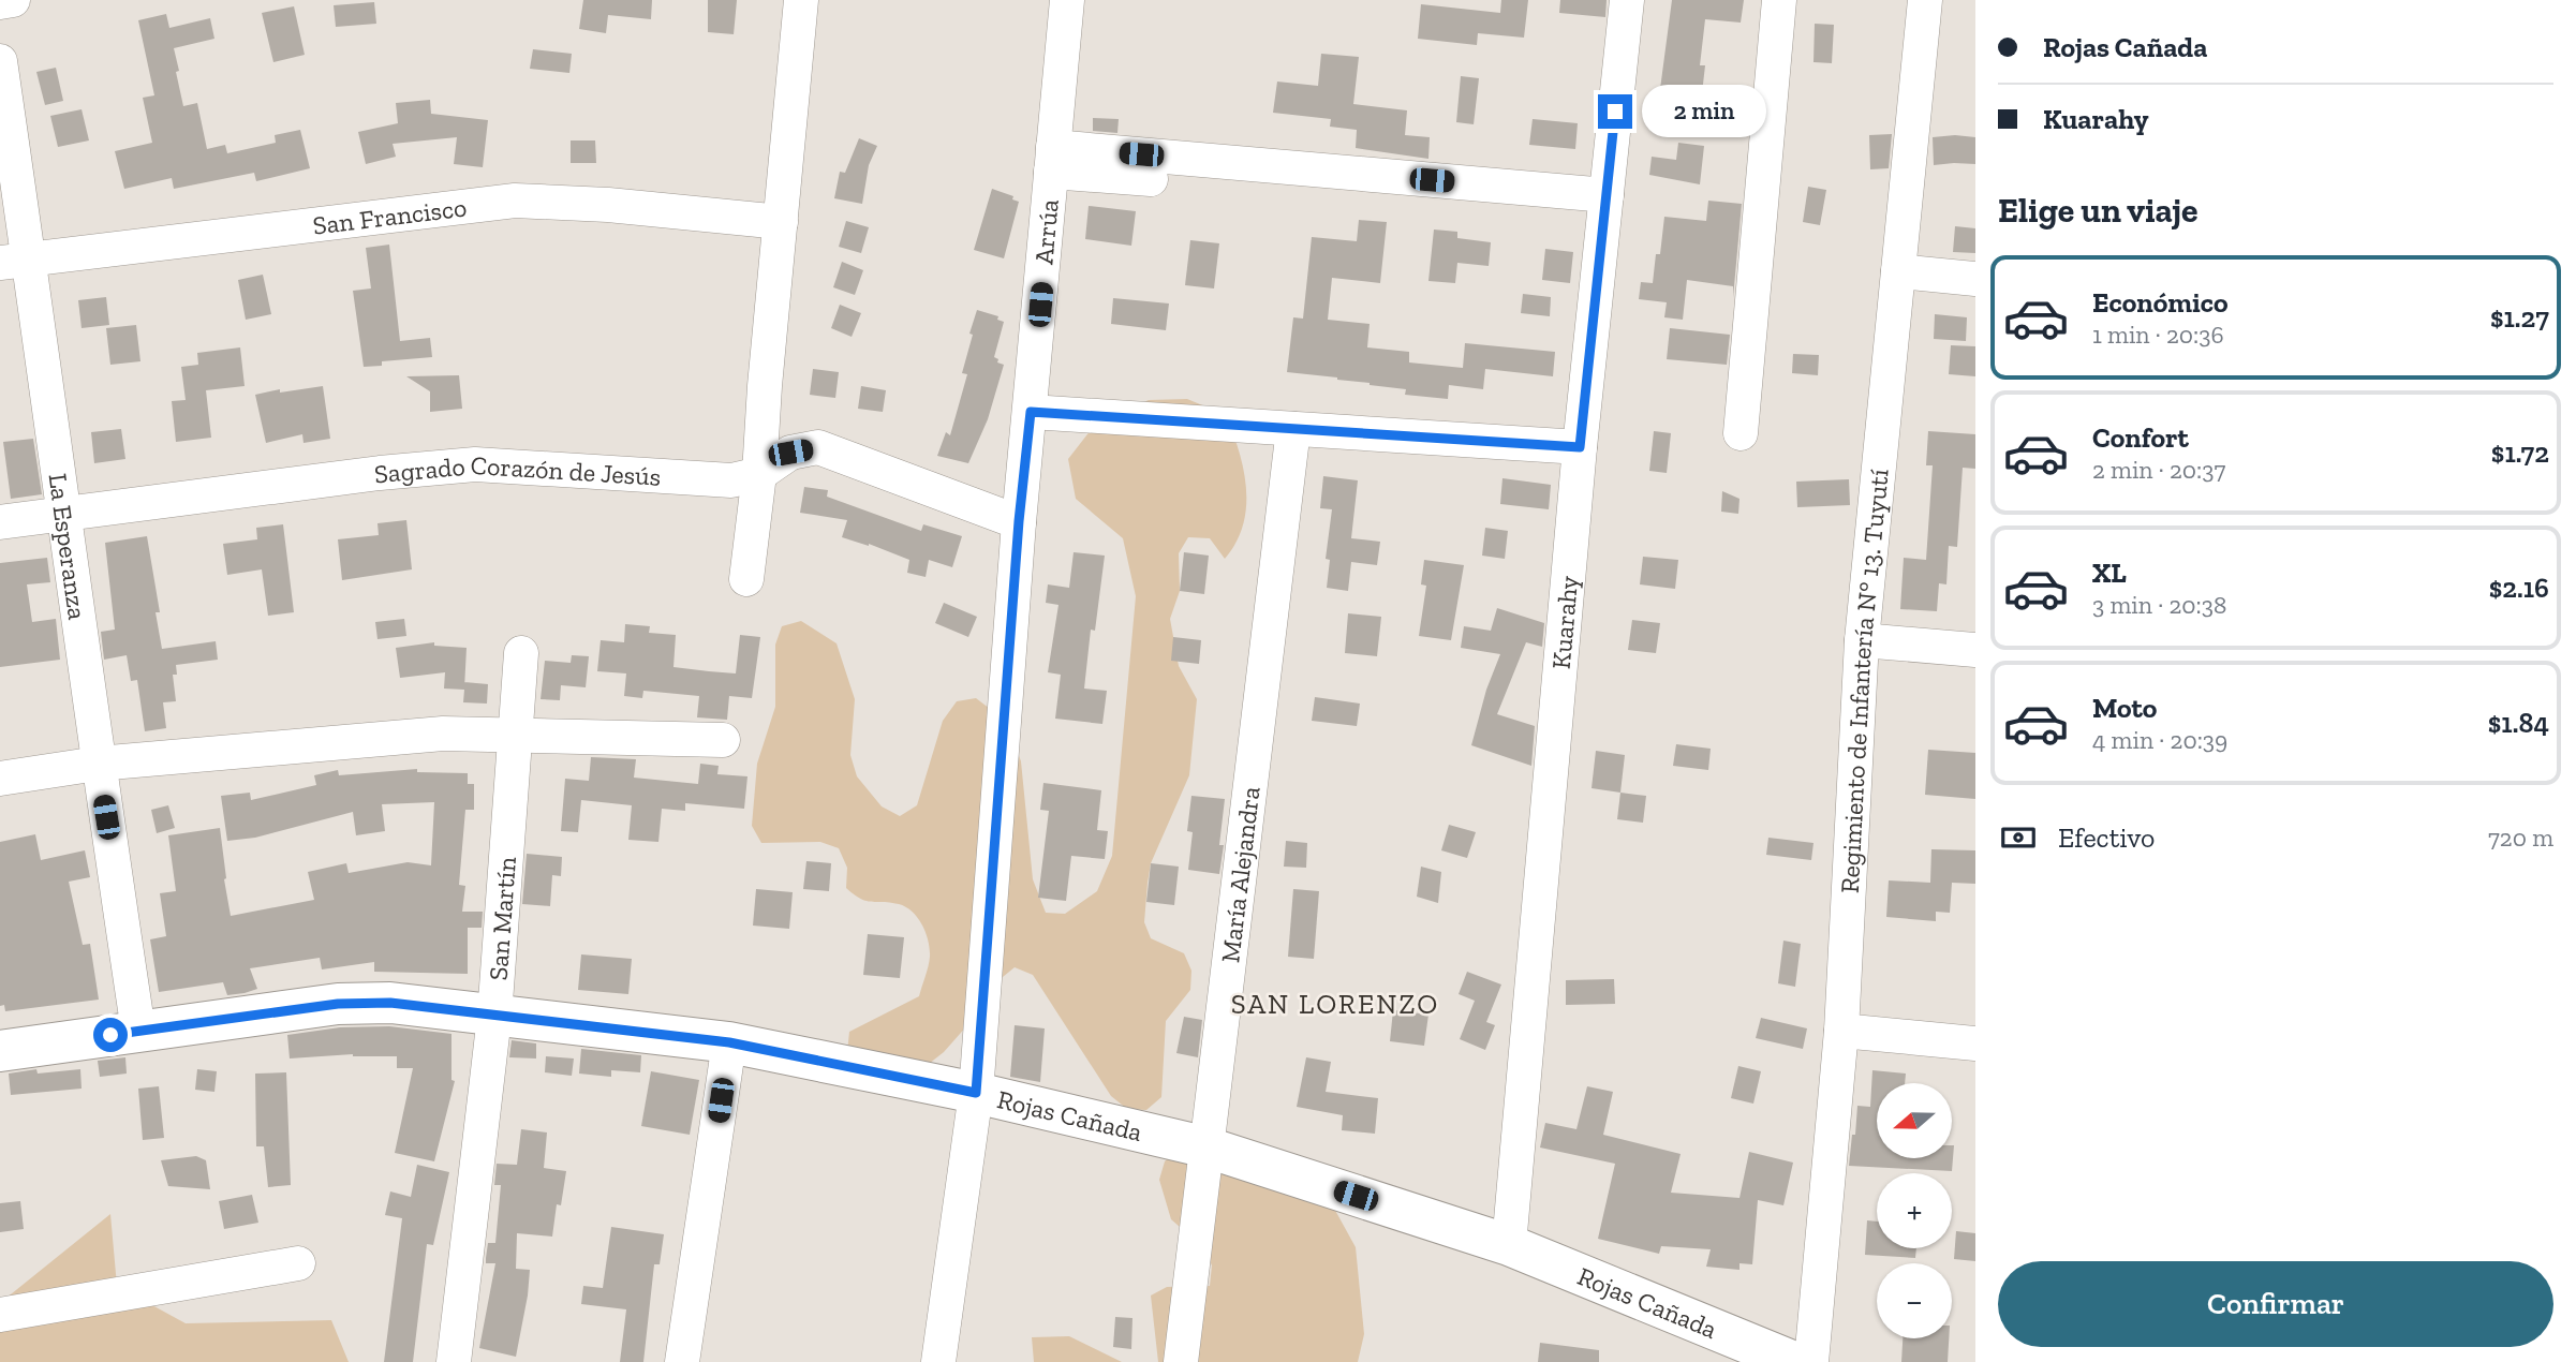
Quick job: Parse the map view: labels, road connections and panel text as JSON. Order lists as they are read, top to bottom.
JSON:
{
  "streets": {
    "main road": ["Rojas Cañada"],
    "street": [
      "San Francisco",
      "Arrúa",
      "Sagrado Corazón de Jesús",
      "La Esperanza",
      "Kuarahy",
      "Regimiento de Infantería N° 13. Tuyutí",
      "María Alejandra",
      "San Martín"
    ]
  },
  "crossings": [
    ["San Francisco", "La Esperanza"],
    ["Arrúa", "Sagrado Corazón de Jesús"],
    ["Arrúa", "Rojas Cañada"],
    ["Sagrado Corazón de Jesús", "La Esperanza"],
    ["La Esperanza", "Rojas Cañada"],
    ["Kuarahy", "Rojas Cañada"],
    ["María Alejandra", "Rojas Cañada"],
    ["San Martín", "Rojas Cañada"]
  ],
  "districts": ["SAN LORENZO"],
  "north": "left",
  "page": {
    "banner": ["Rojas Cañada", "Kuarahy"],
    "bubble": "2 min",
    "heading": "Elige un viaje",
    "list": [
      {
        "name": "Económico",
        "note": "1 min · 20:36",
        "value": "$1.27"
      },
      {
        "name": "Confort",
        "note": "2 min · 20:37",
        "value": "$1.72"
      },
      {
        "name": "XL",
        "note": "3 min · 20:38",
        "value": "$2.16"
      },
      {
        "name": "Moto",
        "note": "4 min · 20:39",
        "value": "$1.84"
      }
    ],
    "pay": ["Efectivo", "720 m"],
    "map_buttons": ["+", "−"],
    "buttons": "Confirmar"
  }
}
